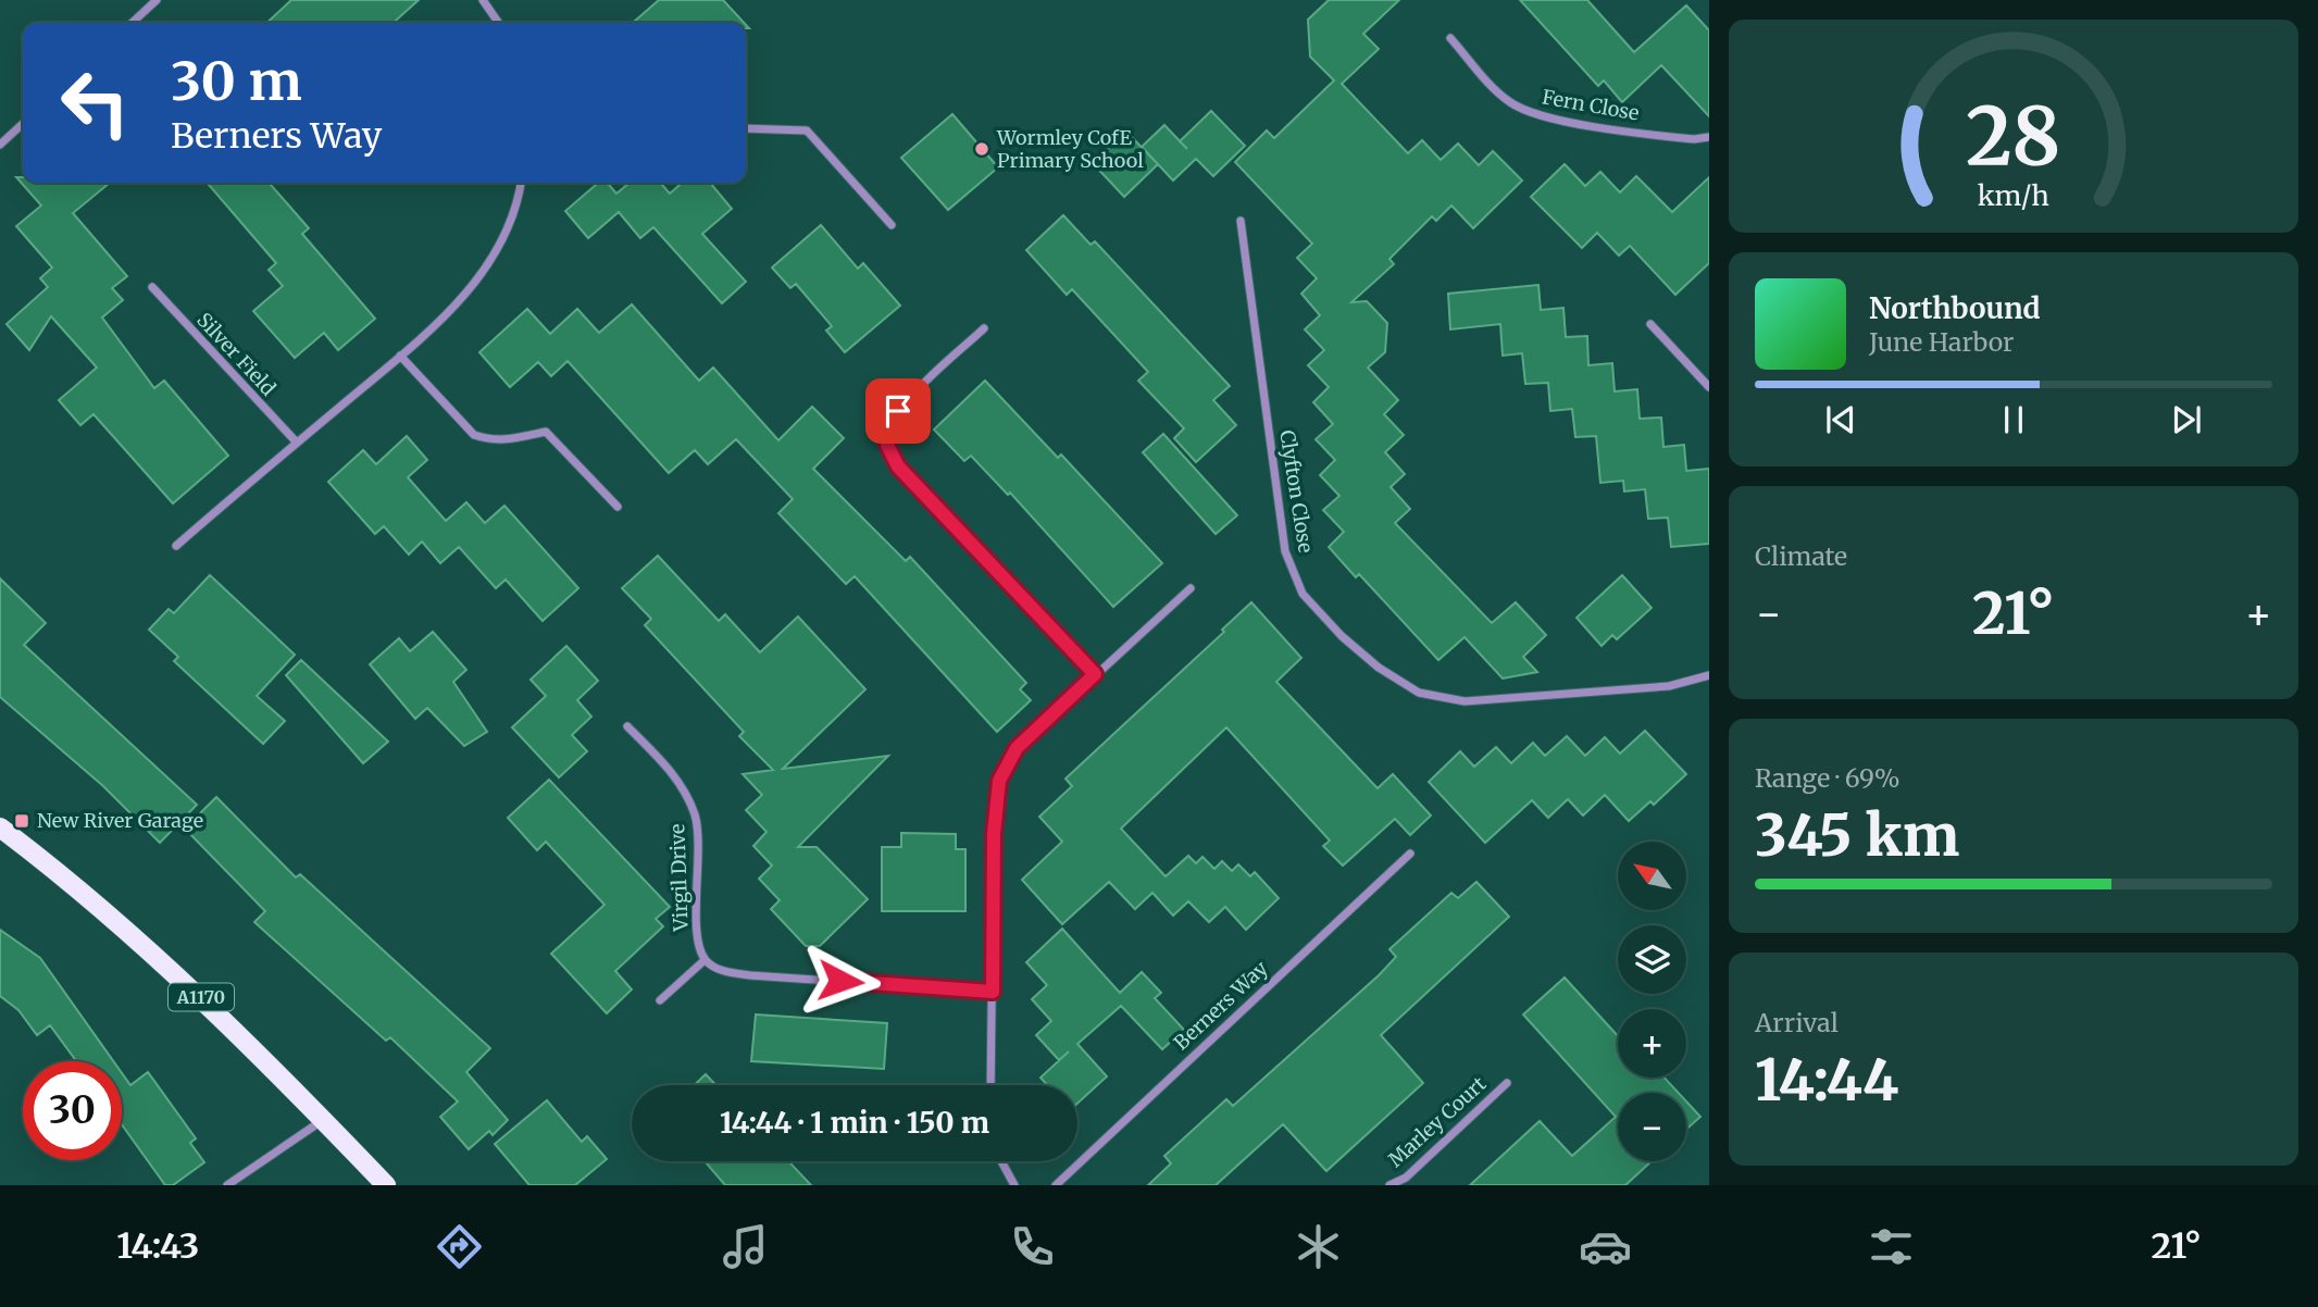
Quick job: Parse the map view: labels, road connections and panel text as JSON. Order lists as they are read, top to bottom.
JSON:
{
  "streets": {
    "main road": ["A1170"],
    "street": [
      "Fern Close",
      "Silver Field",
      "Clyfton Close",
      "Virgil Drive",
      "Berners Way",
      "Marley Court"
    ]
  },
  "places": {
    "other": ["Wormley CofE Primary School"],
    "transit": ["New River Garage"]
  },
  "north": "top left",
  "page": {
    "turn": ["30 m", "Berners Way"],
    "song": ["Northbound", "June Harbor"],
    "tile": [
      "Climate",
      ["Range · 69%", "345 km"],
      ["Arrival", "14:44"]
    ],
    "heat": ["−", "21°", "+"],
    "map_buttons": ["+", "−"],
    "limit": "30",
    "trip": "14:44 · 1 min · 150 m",
    "tabs": ["14:43", "21°"],
    "gauge": ["28", "km/h"]
  }
}
